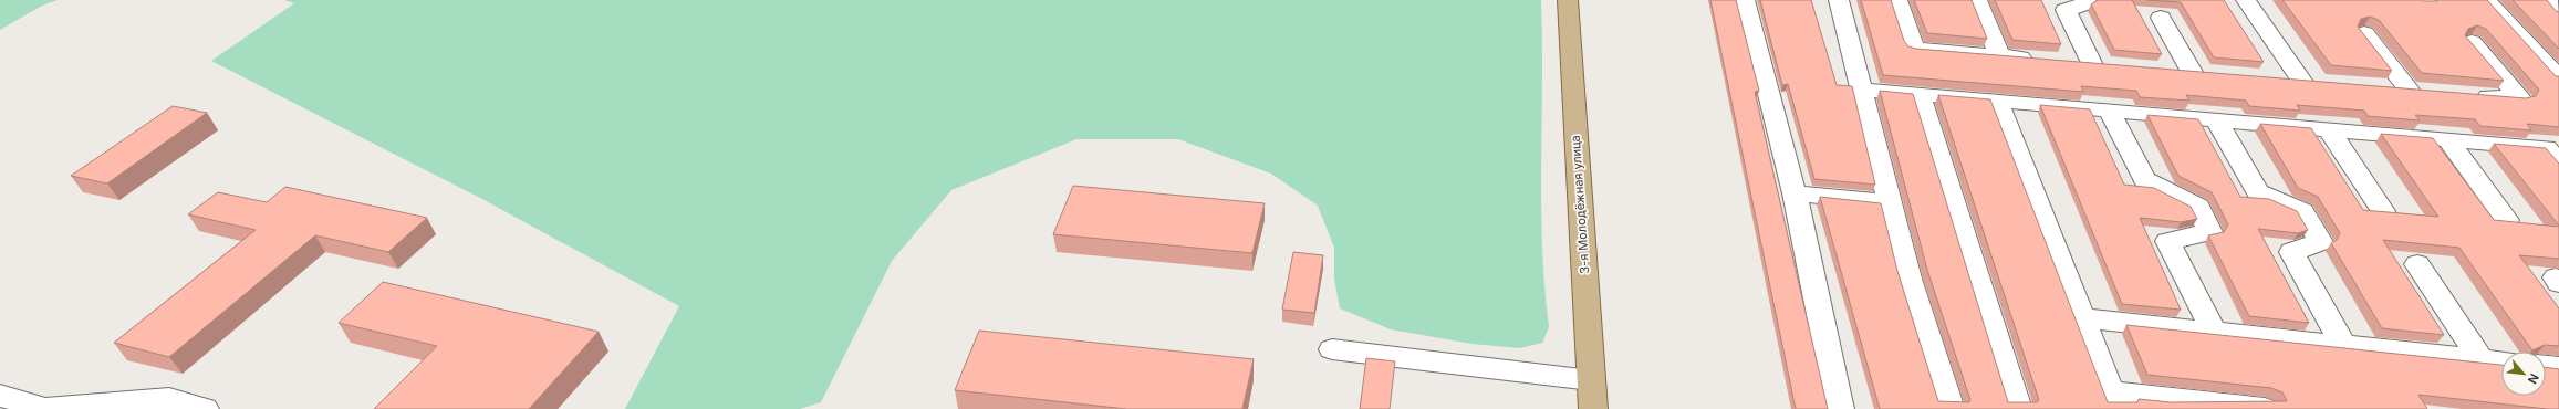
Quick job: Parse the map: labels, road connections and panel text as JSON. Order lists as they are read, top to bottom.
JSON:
{
  "streets": {
    "main road": ["3-я Молодёжная улица"]
  },
  "north": "bottom right"
}
